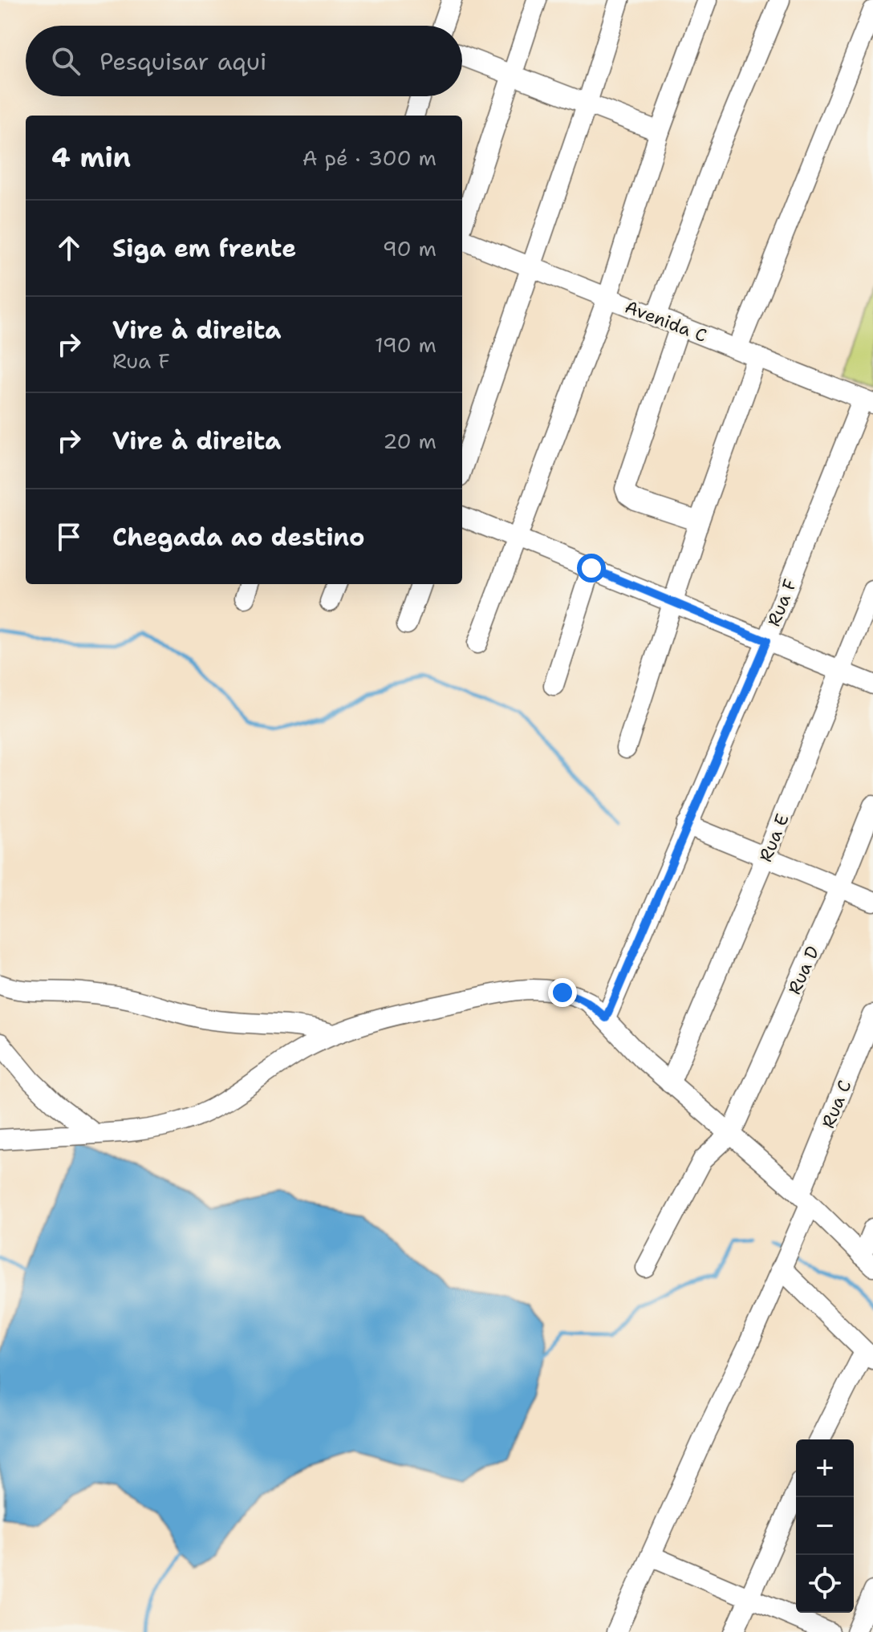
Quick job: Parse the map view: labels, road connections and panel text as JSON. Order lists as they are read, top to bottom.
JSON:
{
  "streets": {
    "street": [
      "Avenida C",
      "Rua F",
      "Rua E",
      "Rua D",
      "Rua C"
    ]
  },
  "crossings": [
    ["Avenida C", "Rua F"]
  ],
  "page": {
    "search": "Pesquisar aqui",
    "heading": ["4 min", "A pé · 300 m"],
    "list": [
      ["Siga em frente", "90 m"],
      ["Vire à direita", "Rua F", "190 m"],
      ["Vire à direita", "20 m"],
      "Chegada ao destino"
    ],
    "map_buttons": ["+", "−"]
  }
}
